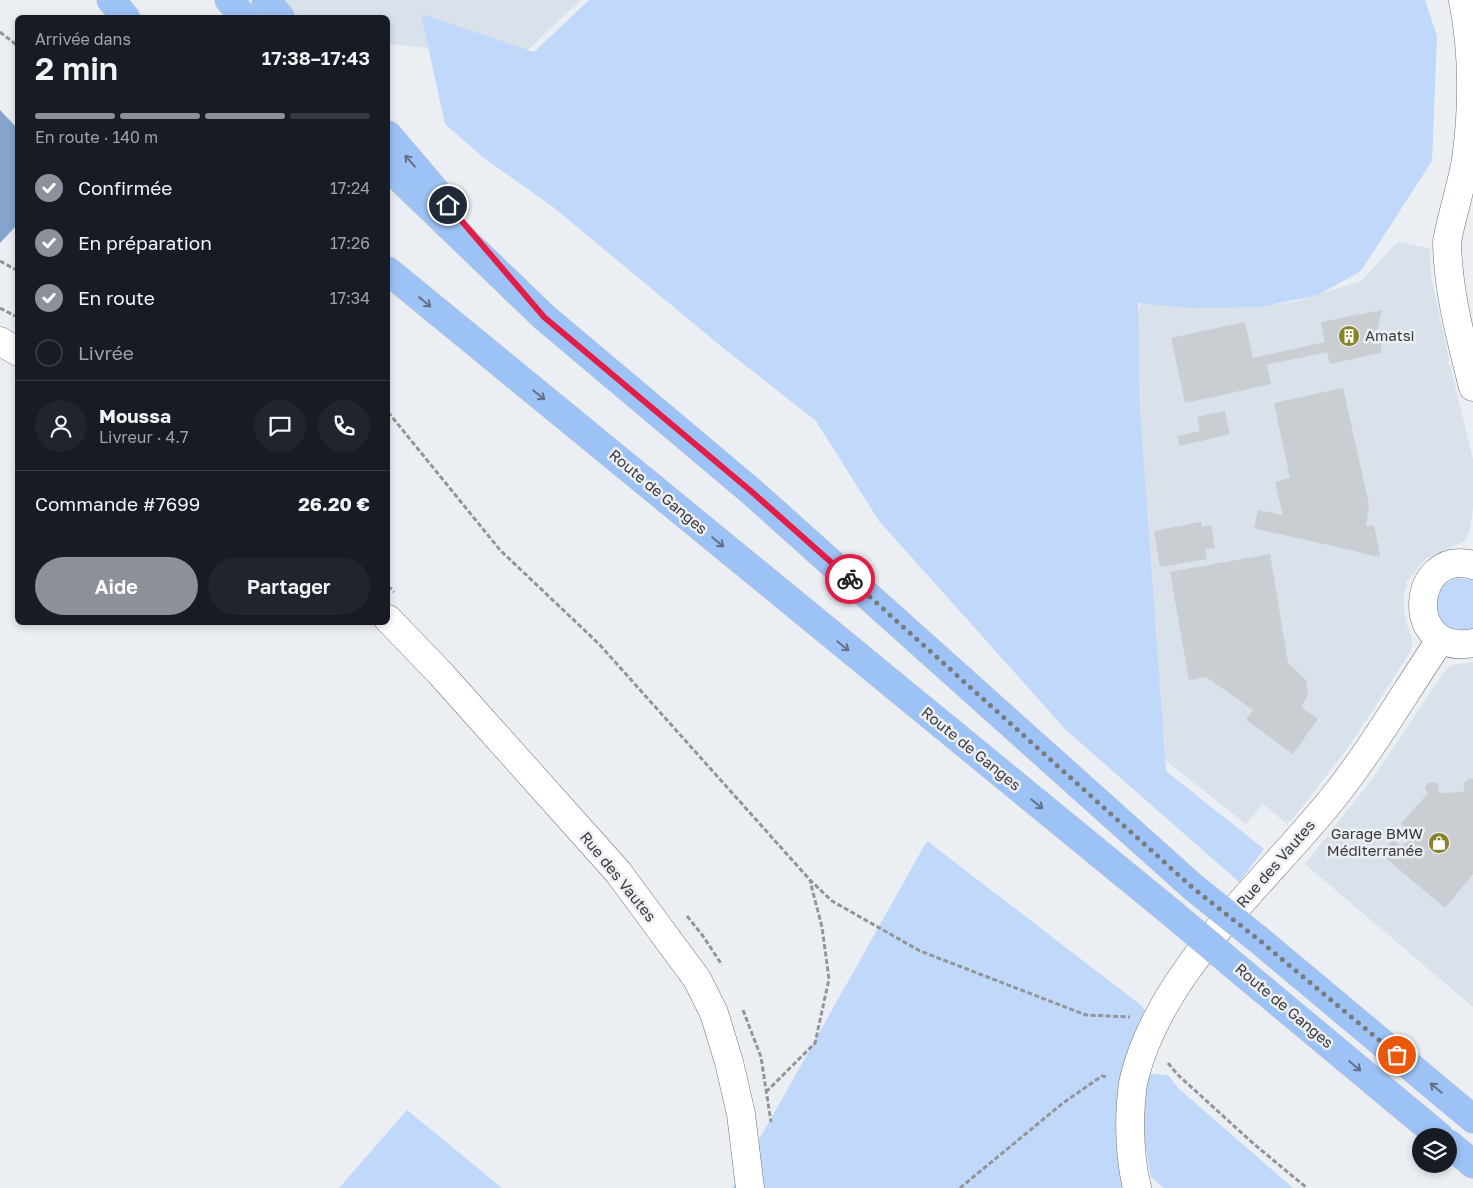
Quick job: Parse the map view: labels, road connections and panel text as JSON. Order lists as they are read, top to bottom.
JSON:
{
  "streets": {
    "main road": ["Route de Ganges"],
    "street": ["Rue des Vautes"]
  },
  "places": {
    "building": ["Amatsi"],
    "shop": ["Garage BMW Méditerranée"]
  },
  "page": {
    "heading": ["2 min", "Arrivée dans", "17:38–17:43"],
    "panel": [
      "Moussa",
      "Livreur · 4.7",
      "Commande #7699",
      "26.20 €"
    ],
    "bar": "En route · 140 m",
    "list": [
      ["Confirmée", "17:24"],
      ["En préparation", "17:26"],
      ["En route", "17:34"],
      "Livrée"
    ],
    "buttons": ["Aide", "Partager"]
  }
}
